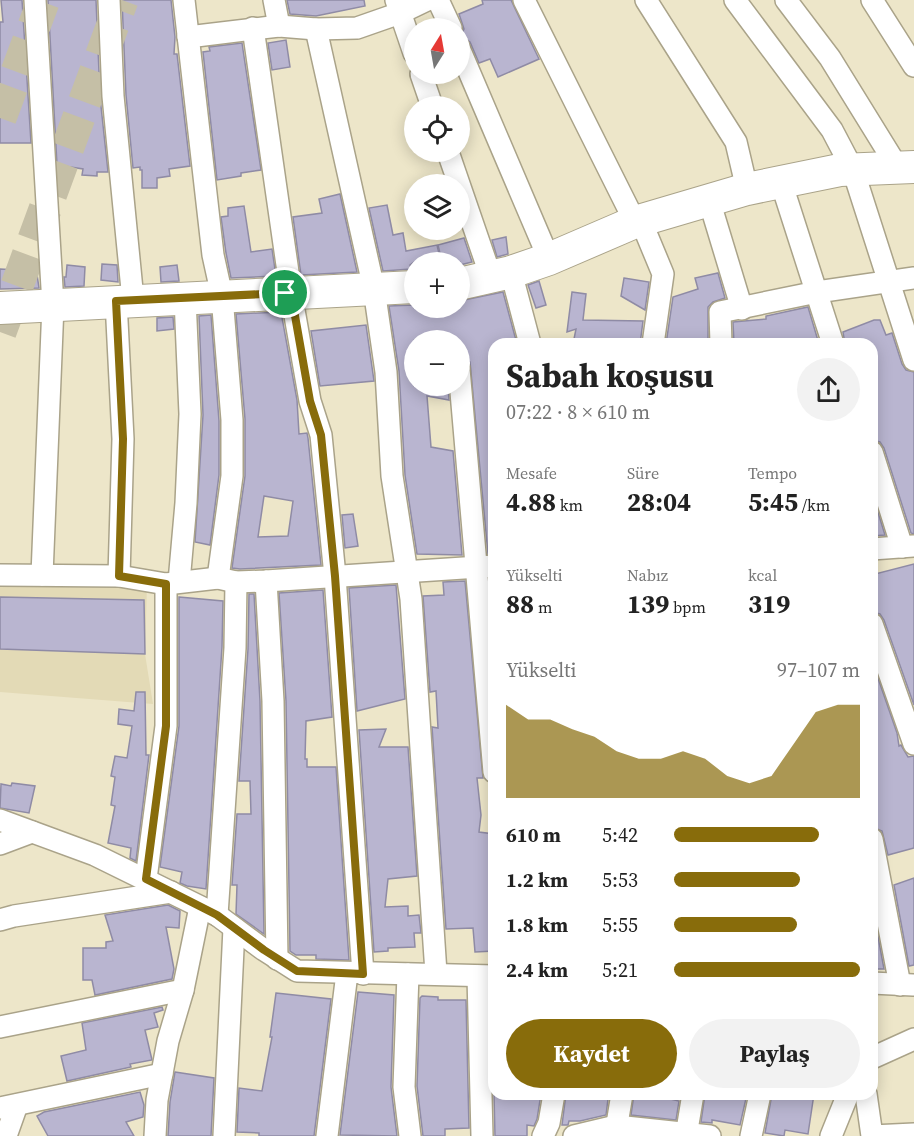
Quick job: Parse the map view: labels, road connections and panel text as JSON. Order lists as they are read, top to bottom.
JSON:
{
  "north": "top",
  "page": {
    "map_buttons": ["+", "−"],
    "heading": ["Sabah koşusu", "07:22 · 8 × 610 m"],
    "stats": [
      ["Mesafe", "4.88 km"],
      ["Süre", "28:04"],
      ["Tempo", "5:45 /km"],
      ["Yükselti", "88 m"],
      ["Nabız", "139 bpm"],
      ["kcal", "319"]
    ],
    "chart": ["Yükselti", "97–107 m"],
    "list": [
      {
        "name": "610 m",
        "note": "5:42"
      },
      {
        "name": "1.2 km",
        "note": "5:53"
      },
      {
        "name": "1.8 km",
        "note": "5:55"
      },
      {
        "name": "2.4 km",
        "note": "5:21"
      }
    ],
    "buttons": ["Kaydet", "Paylaş"]
  }
}
